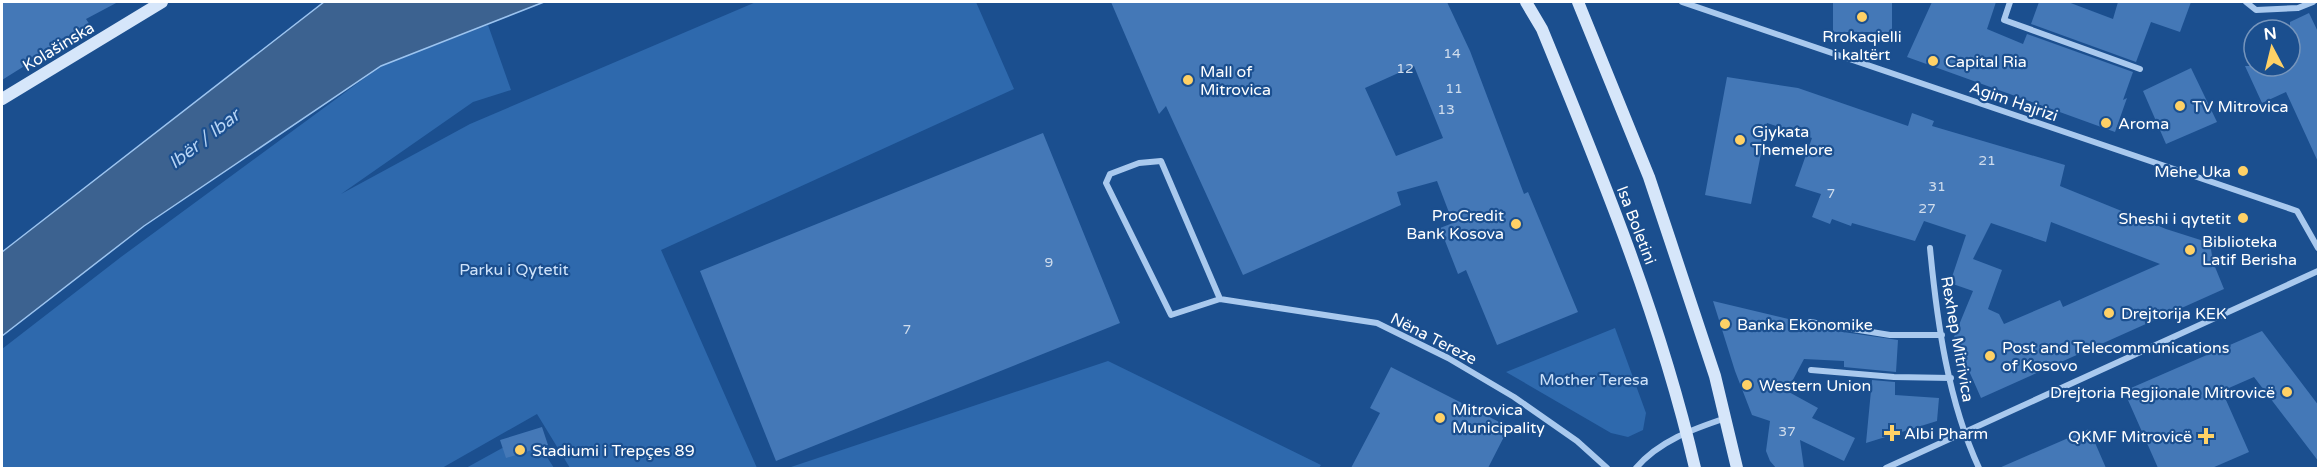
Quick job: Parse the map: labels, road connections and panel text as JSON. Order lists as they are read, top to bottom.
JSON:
{
  "streets": {
    "street": [
      "Kolašinska",
      "Agim Hajrizi",
      "Isa Boletini",
      "Nëna Tereze",
      "Rexhep Mitrivica"
    ]
  },
  "water": ["Ibër / Ibar"],
  "parks": ["Parku i Qytetit", "Mother Teresa"],
  "places": {
    "other": [
      "Rrokaqielli i kaltërt",
      "Capital Ria",
      "Mall of Mitrovica",
      "TV Mitrovica",
      "Aroma",
      "Gjykata Themelore",
      "Mehe Uka",
      "Sheshi i qytetit",
      "ProCredit Bank Kosova",
      "Biblioteka Latif Berisha",
      "Drejtorija KEK",
      "Banka Ekonomike",
      "Post and Telecommunications of Kosovo",
      "Western Union",
      "Drejtoria Regjionale Mitrovicë",
      "Mitrovica Municipality",
      "Stadiumi i Trepçes 89"
    ],
    "health": ["Albi Pharm", "QKMF Mitrovicë"]
  },
  "house_numbers": [
    "14",
    "12",
    "11",
    "13",
    "21",
    "31",
    "7",
    "27",
    "9",
    "7",
    "37"
  ],
  "north": "top"
}
